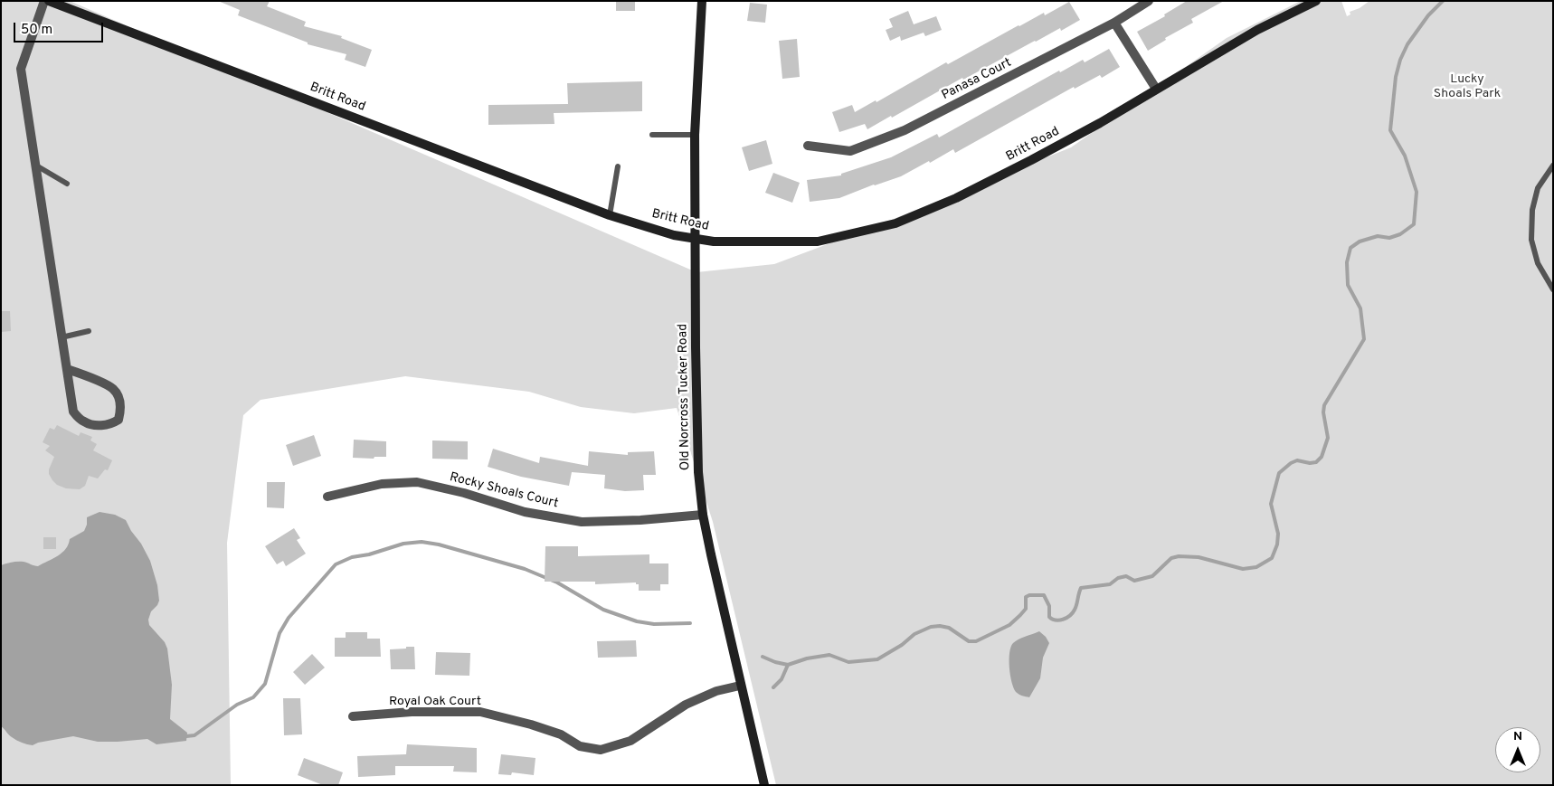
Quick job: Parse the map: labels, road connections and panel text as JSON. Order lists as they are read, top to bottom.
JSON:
{
  "streets": {
    "street": [
      "Panasa Court",
      "Britt Road",
      "Old Norcross Tucker Road",
      "Rocky Shoals Court",
      "Royal Oak Court"
    ]
  },
  "crossings": [
    ["Britt Road", "Old Norcross Tucker Road"],
    ["Old Norcross Tucker Road", "Rocky Shoals Court"],
    ["Old Norcross Tucker Road", "Royal Oak Court"]
  ],
  "parks": ["Lucky Shoals Park"],
  "scale_bar": "50 m",
  "north": "top"
}
